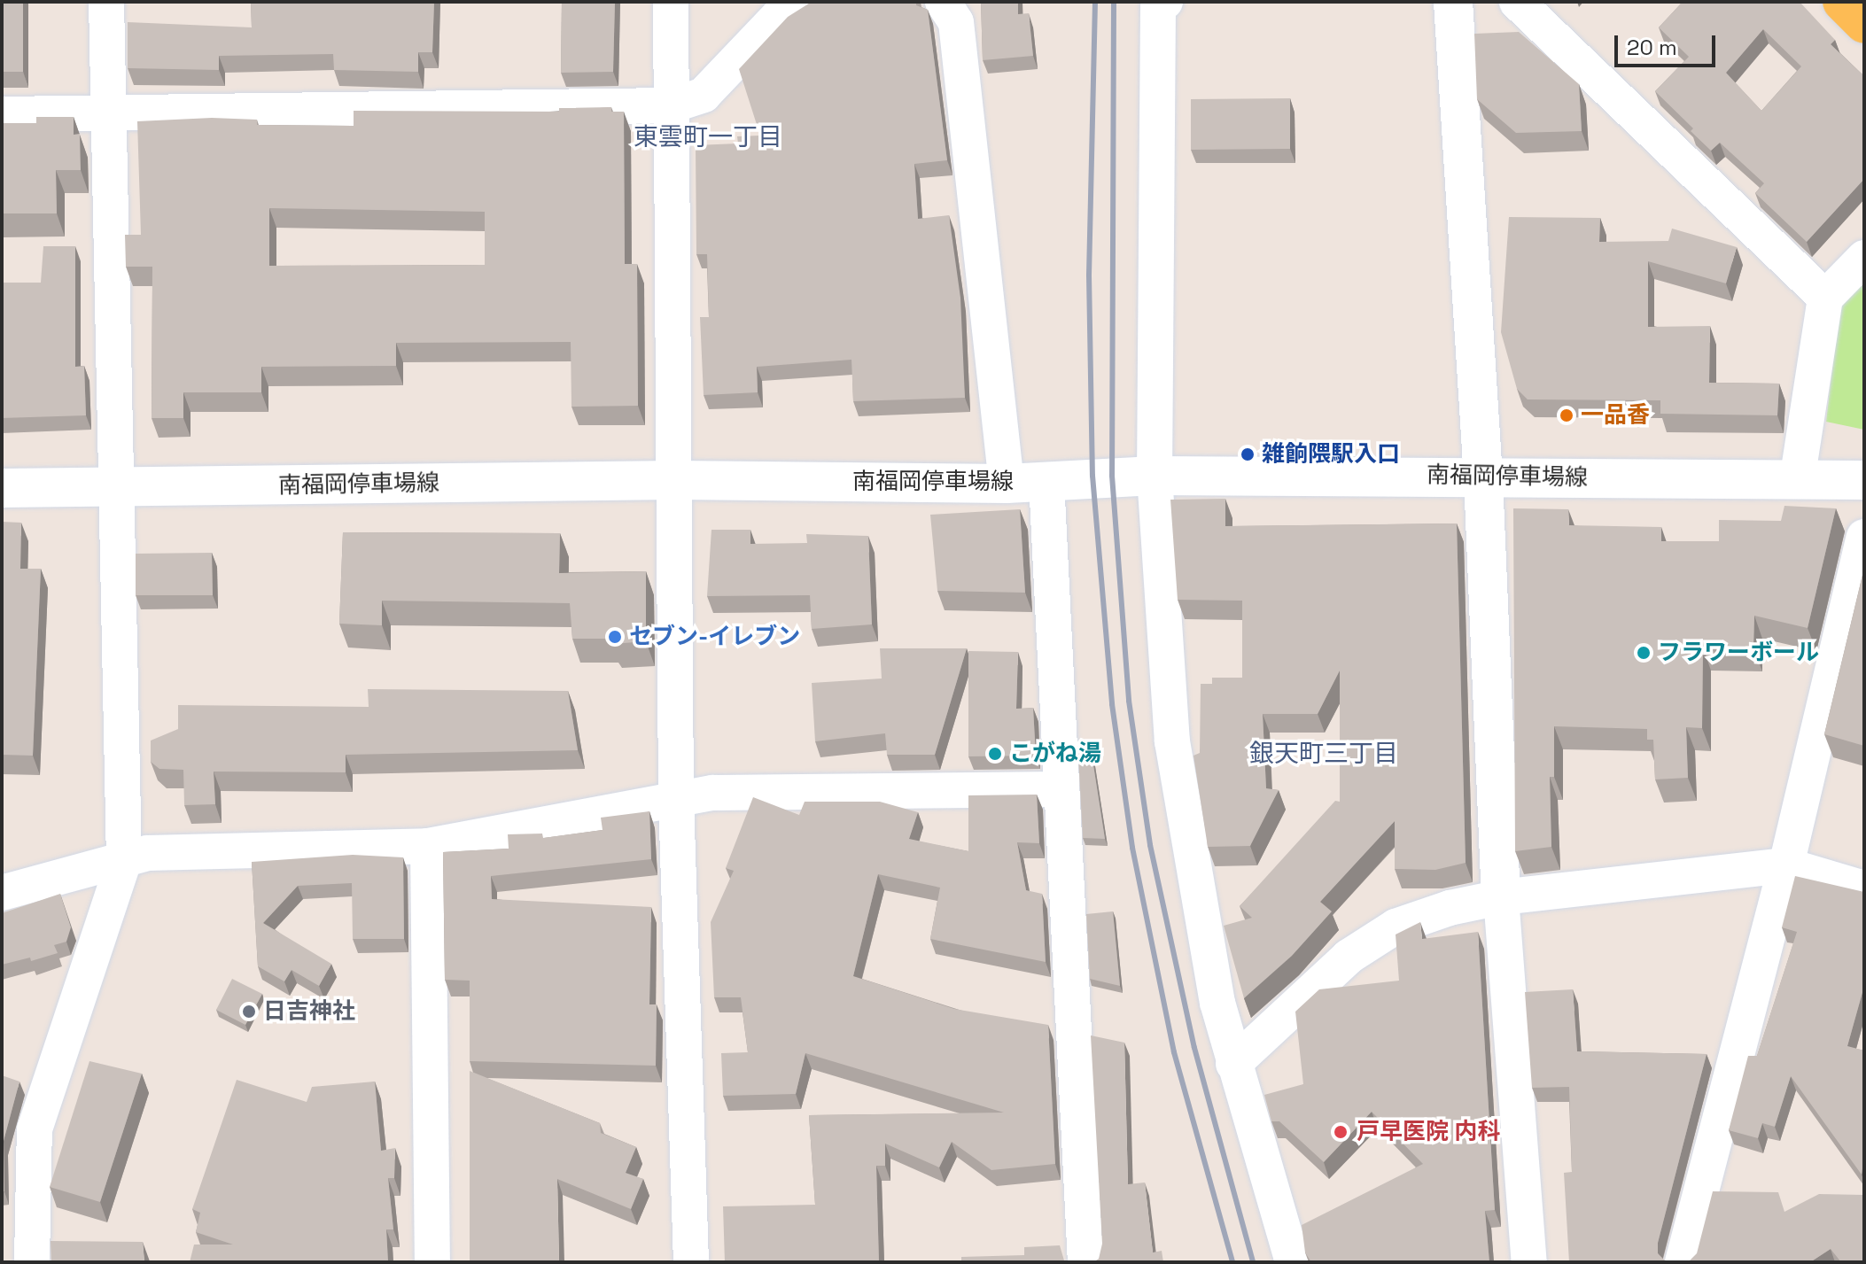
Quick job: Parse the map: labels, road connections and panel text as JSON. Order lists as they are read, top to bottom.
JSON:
{
  "streets": {
    "main road": ["南福岡停車場線"]
  },
  "districts": ["東雲町一丁目", "銀天町三丁目"],
  "places": [
    "一品香",
    "雑餉隈駅入口",
    "セブン-イレブン",
    "フラワーボール",
    "こがね湯",
    "日吉神社",
    "戸早医院 内科"
  ],
  "scale_bar": "20 m"
}
